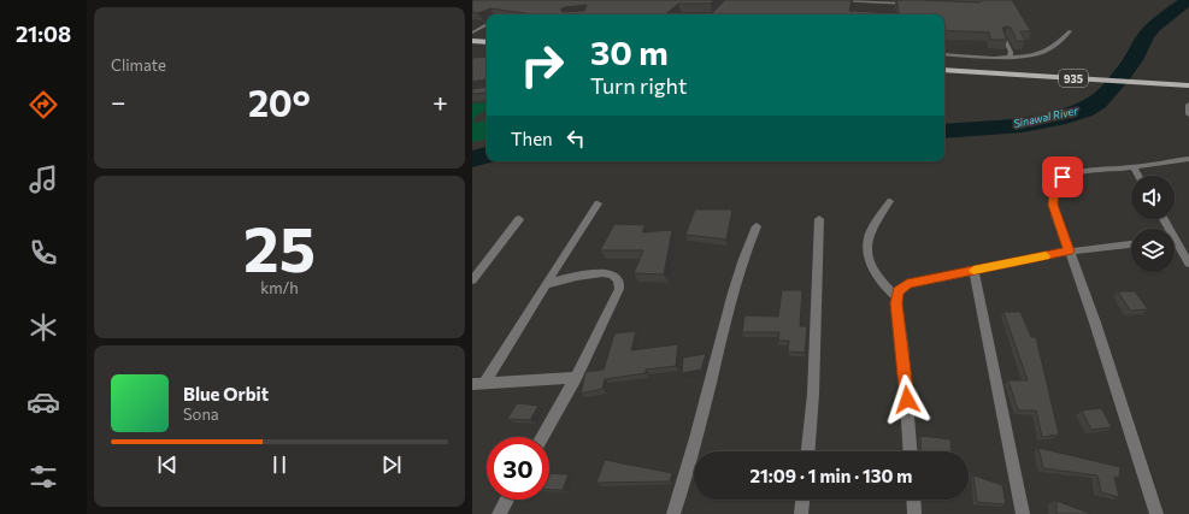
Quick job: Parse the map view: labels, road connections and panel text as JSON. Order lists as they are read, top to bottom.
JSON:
{
  "streets": {
    "main road": ["935"]
  },
  "water": ["Sinawal River"],
  "page": {
    "tabs": "21:08",
    "tile": [
      "Climate",
      ["25", "km/h"]
    ],
    "turn": ["30 m", "Turn right"],
    "heat": ["−", "20°", "+"],
    "then": "Then",
    "song": ["Blue Orbit", "Sona"],
    "limit": "30",
    "trip": "21:09 · 1 min · 130 m"
  }
}
